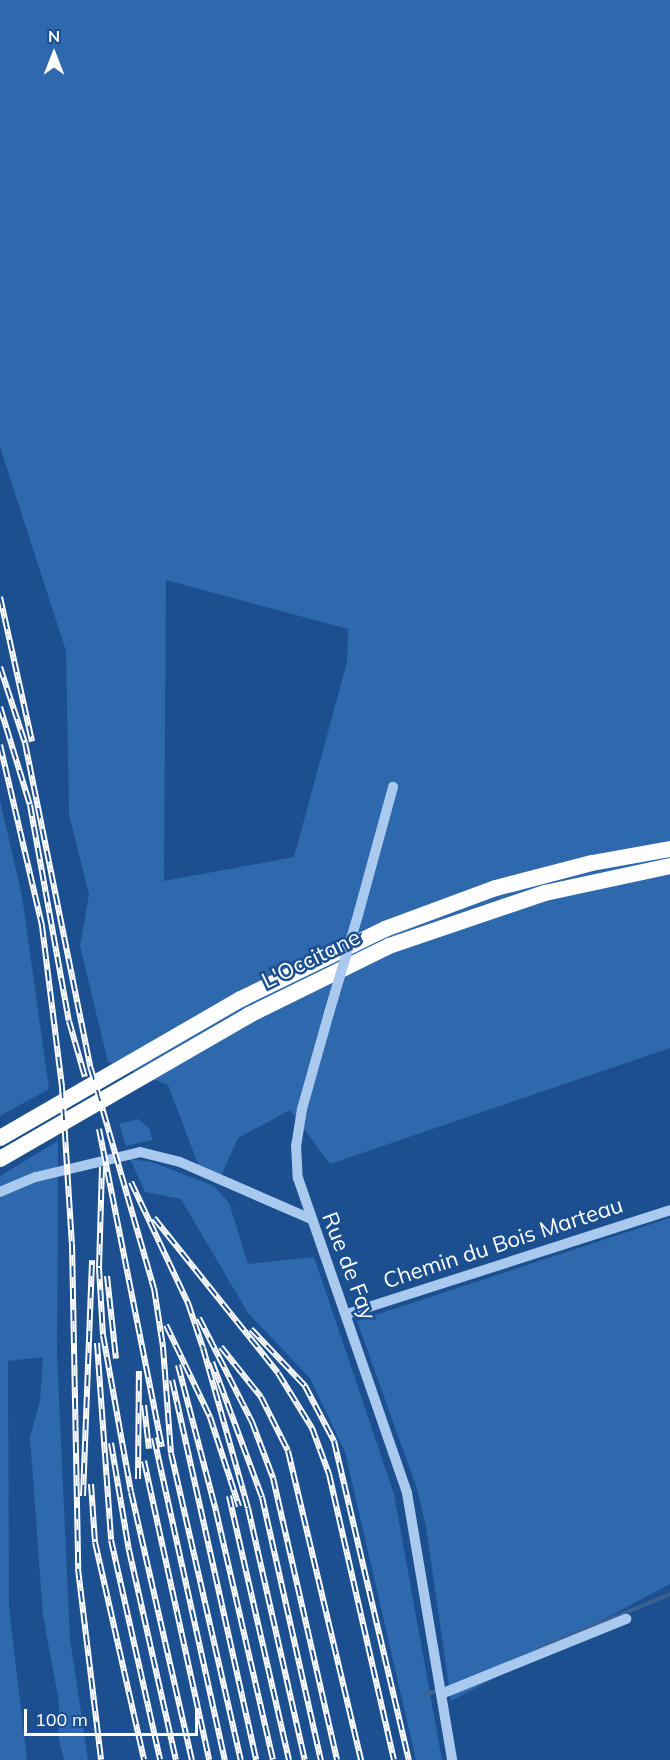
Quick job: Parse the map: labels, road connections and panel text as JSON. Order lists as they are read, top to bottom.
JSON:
{
  "streets": {
    "highway": ["L'Occitane"],
    "street": ["Chemin du Bois Marteau", "Rue de Fay"]
  },
  "crossings": [
    ["Chemin du Bois Marteau", "Rue de Fay"]
  ],
  "scale_bar": "100 m",
  "north": "top"
}
